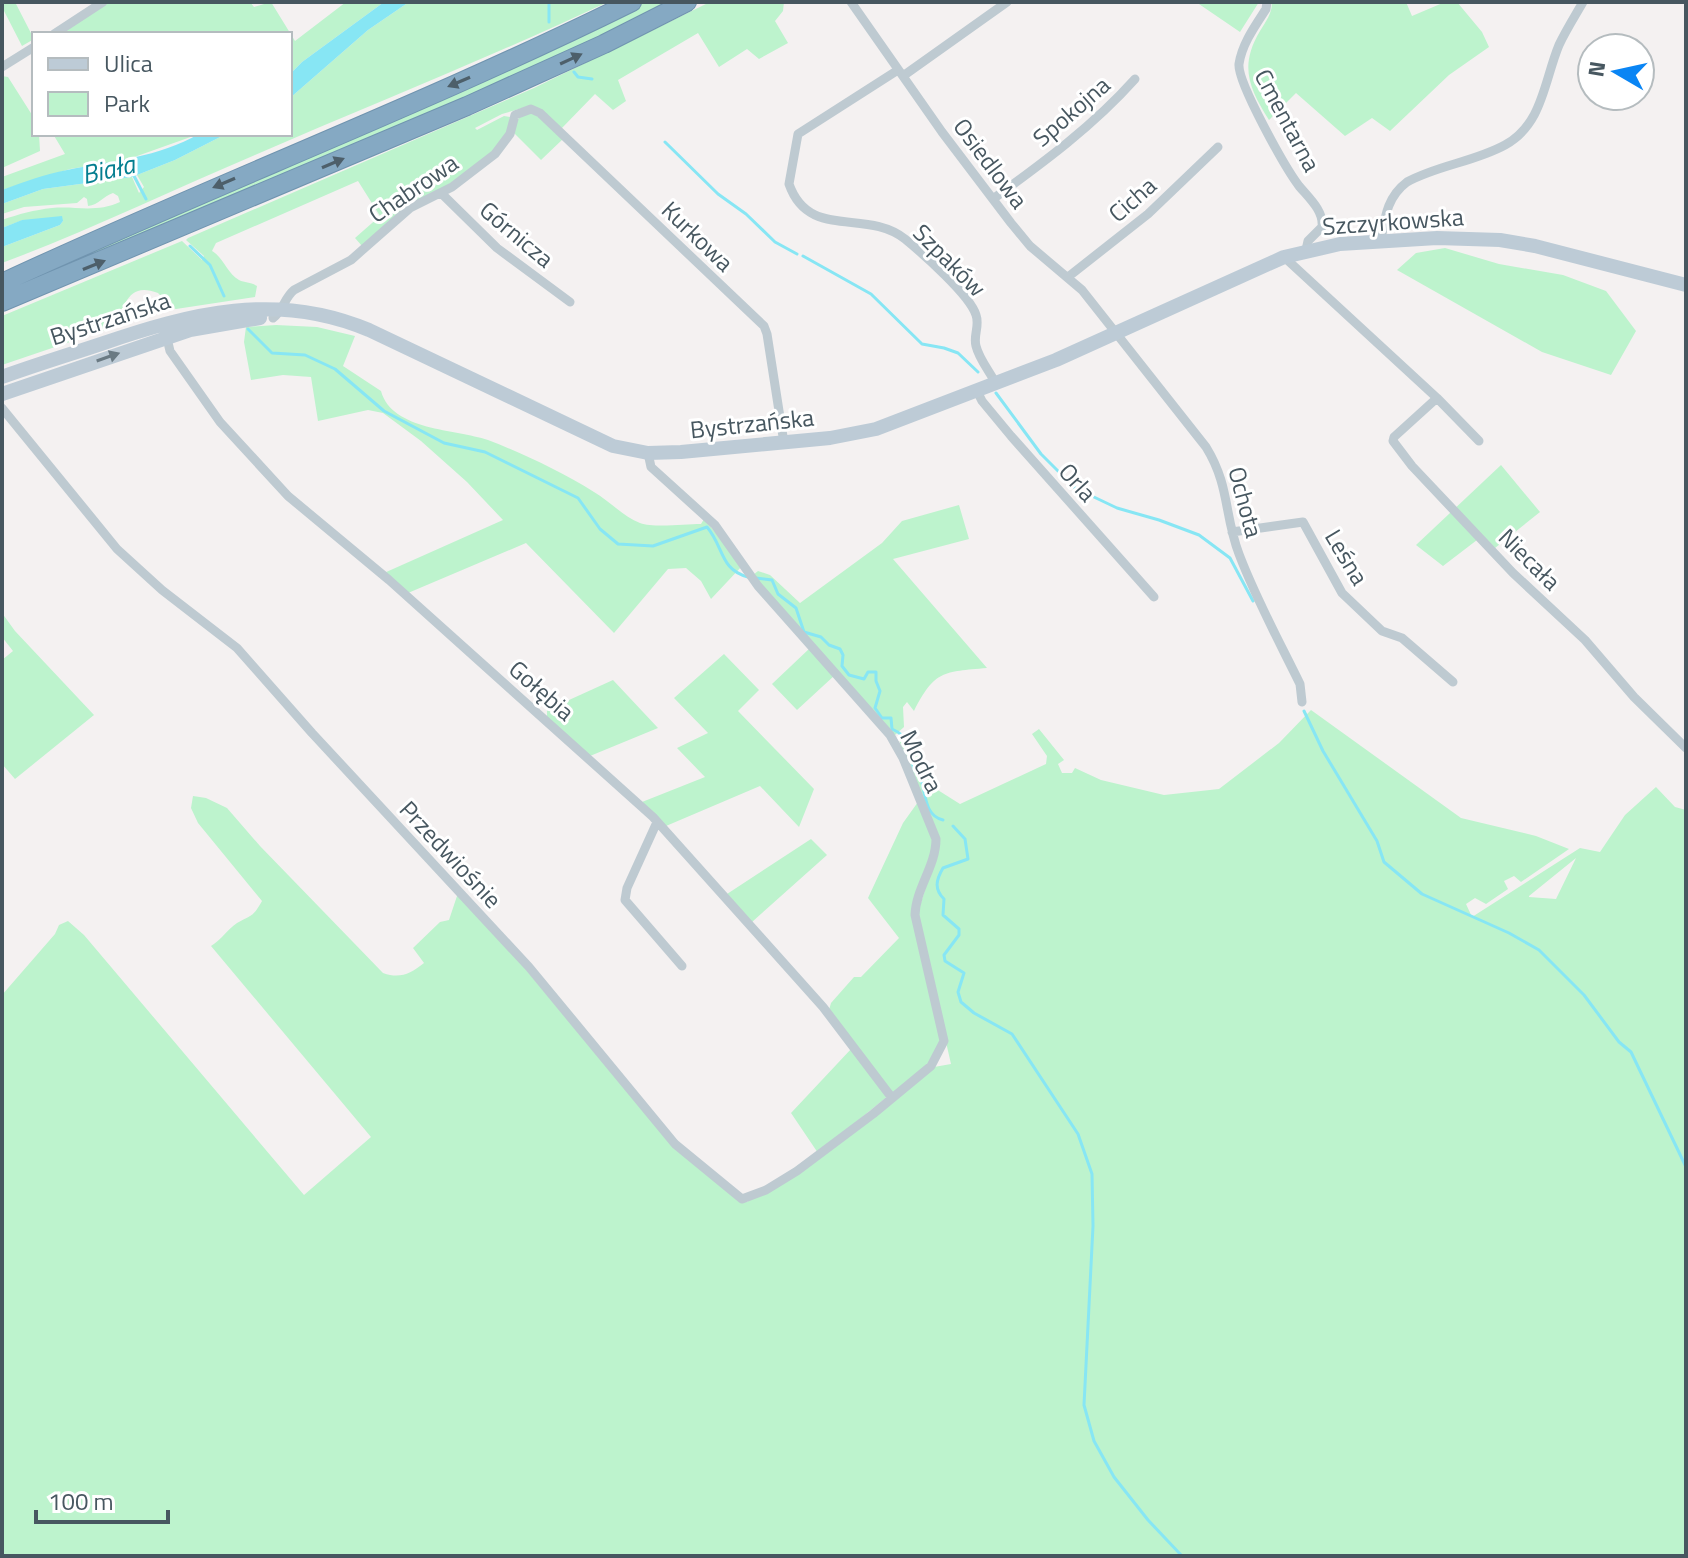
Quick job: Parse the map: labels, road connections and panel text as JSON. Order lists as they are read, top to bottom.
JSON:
{
  "streets": {
    "main road": ["Szczyrkowska", "Bystrzańska"],
    "street": [
      "Spokojna",
      "Cmentarna",
      "Osiedlowa",
      "Chabrowa",
      "Cicha",
      "Górnicza",
      "Kurkowa",
      "Szpaków",
      "Orla",
      "Ochota",
      "Leśna",
      "Niecała",
      "Gołębia",
      "Modra",
      "Przedwiośnie"
    ]
  },
  "crossings": [
    ["Spokojna", "Osiedlowa"],
    ["Cmentarna", "Szczyrkowska"],
    ["Osiedlowa", "Cicha"],
    ["Osiedlowa", "Szczyrkowska"],
    ["Osiedlowa", "Szpaków"],
    ["Osiedlowa", "Bystrzańska"],
    ["Osiedlowa", "Ochota"],
    ["Chabrowa", "Górnicza"],
    ["Chabrowa", "Kurkowa"],
    ["Chabrowa", "Bystrzańska"],
    ["Szczyrkowska", "Bystrzańska"],
    ["Szczyrkowska", "Ochota"],
    ["Kurkowa", "Bystrzańska"],
    ["Szpaków", "Bystrzańska"],
    ["Bystrzańska", "Orla"],
    ["Bystrzańska", "Ochota"],
    ["Bystrzańska", "Gołębia"],
    ["Bystrzańska", "Modra"],
    ["Ochota", "Leśna"],
    ["Gołębia", "Modra"],
    ["Gołębia", "Przedwiośnie"],
    ["Modra", "Przedwiośnie"]
  ],
  "water": ["Biała"],
  "legend": ["Ulica", "Park"],
  "scale_bar": "100 m",
  "north": "left"
}
